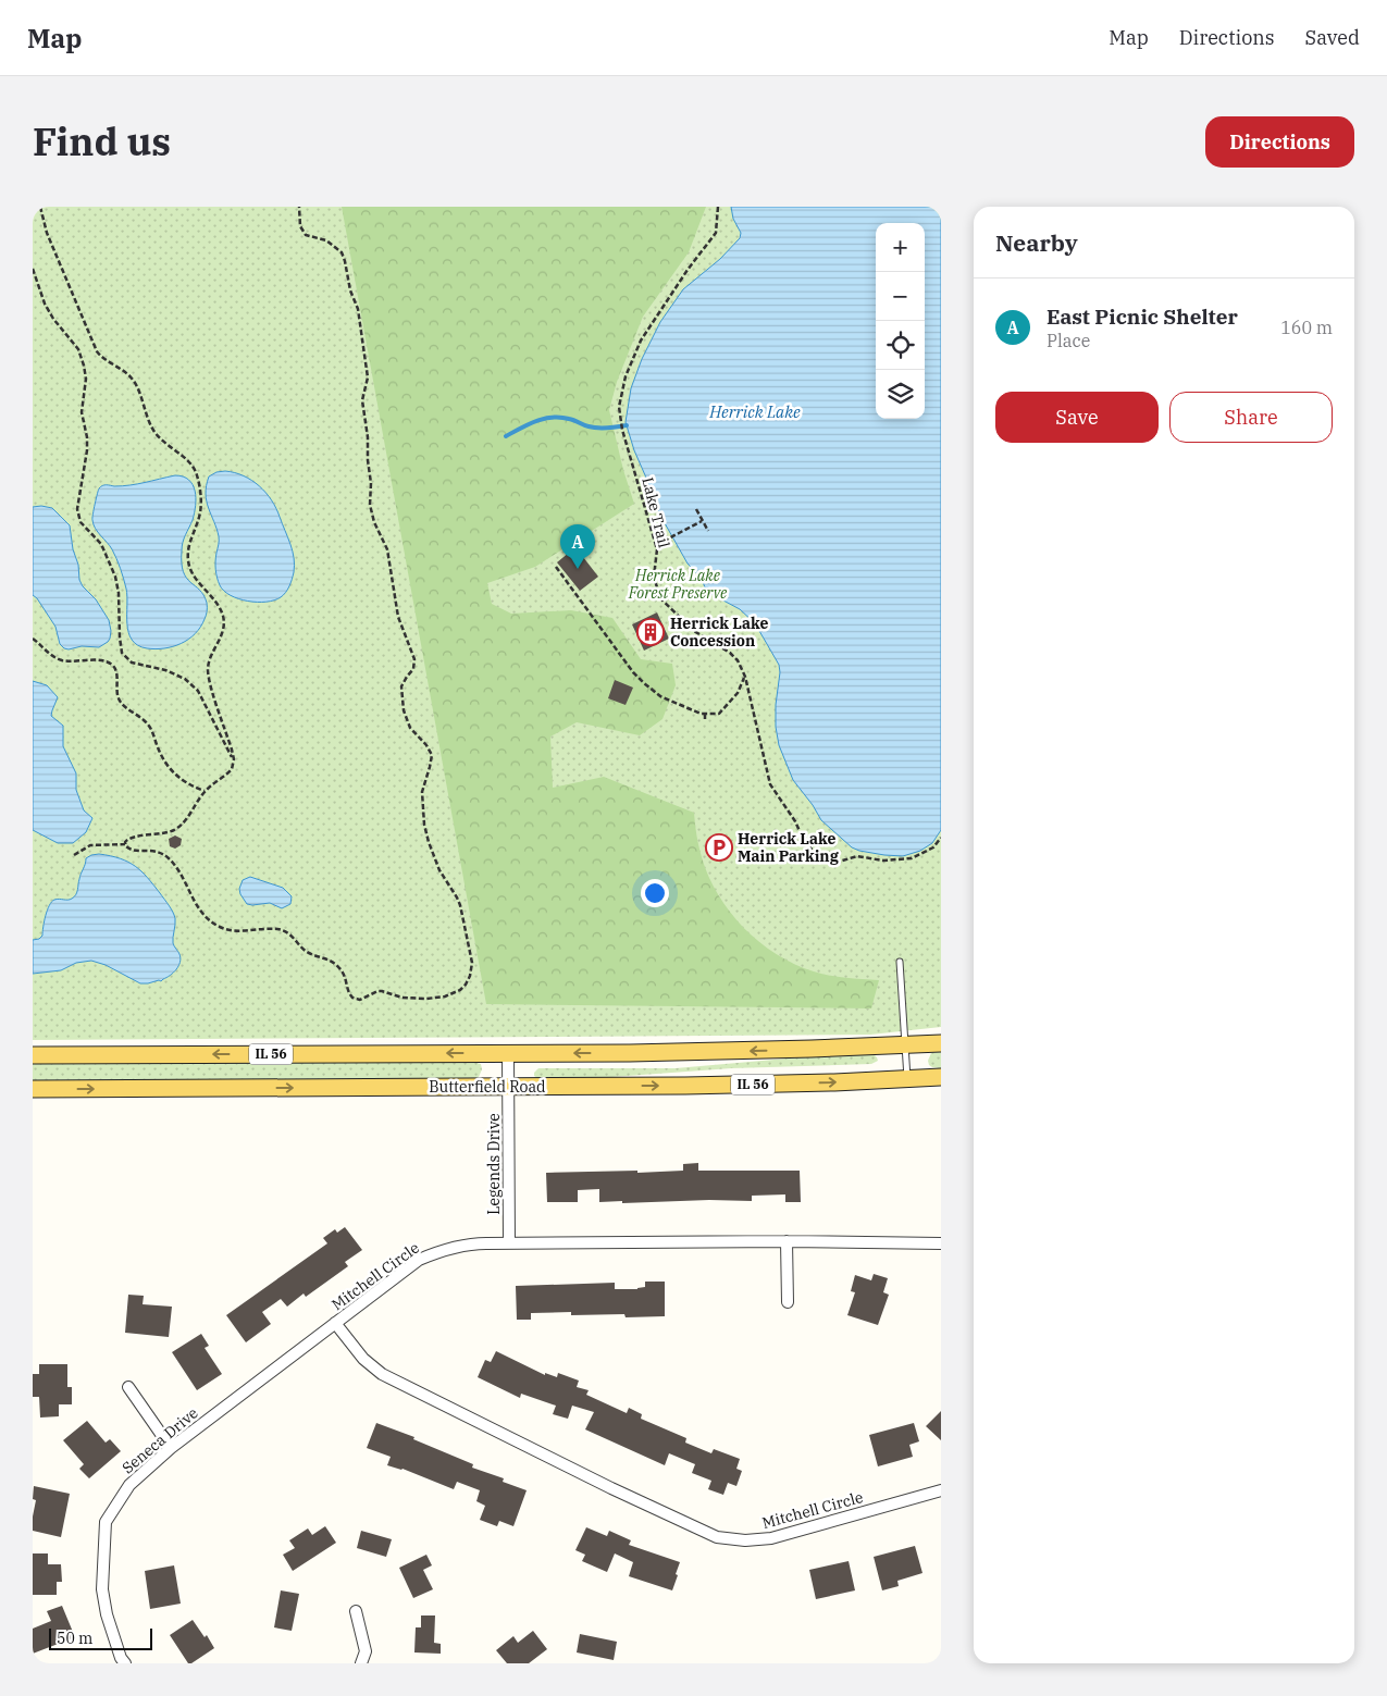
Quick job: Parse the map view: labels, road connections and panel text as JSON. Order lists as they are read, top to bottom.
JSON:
{
  "streets": {
    "main road": ["IL 56", "Butterfield Road"],
    "street": ["Legends Drive", "Mitchell Circle", "Seneca Drive"],
    "path": ["Lake Trail"]
  },
  "crossings": [
    ["IL 56", "Legends Drive"],
    ["Butterfield Road", "Legends Drive"],
    ["Legends Drive", "Mitchell Circle"],
    ["Mitchell Circle", "Seneca Drive"]
  ],
  "water": ["Herrick Lake"],
  "parks": ["Herrick Lake Forest Preserve"],
  "places": {
    "building": ["Herrick Lake Concession"],
    "parking": ["Herrick Lake Main Parking"]
  },
  "scale_bar": "50 m",
  "page": {
    "header": "Map",
    "nav": ["Map", "Directions", "Saved"],
    "title": "Find us",
    "buttons": [
      "Directions",
      ["Save", "Share"]
    ],
    "heading": "Nearby",
    "map_buttons": ["+", "−"],
    "list": [
      {
        "mark": "A",
        "name": "East Picnic Shelter",
        "note": "Place",
        "value": "160 m"
      }
    ],
    "pins": "A",
    "scale": "50 m"
  }
}
